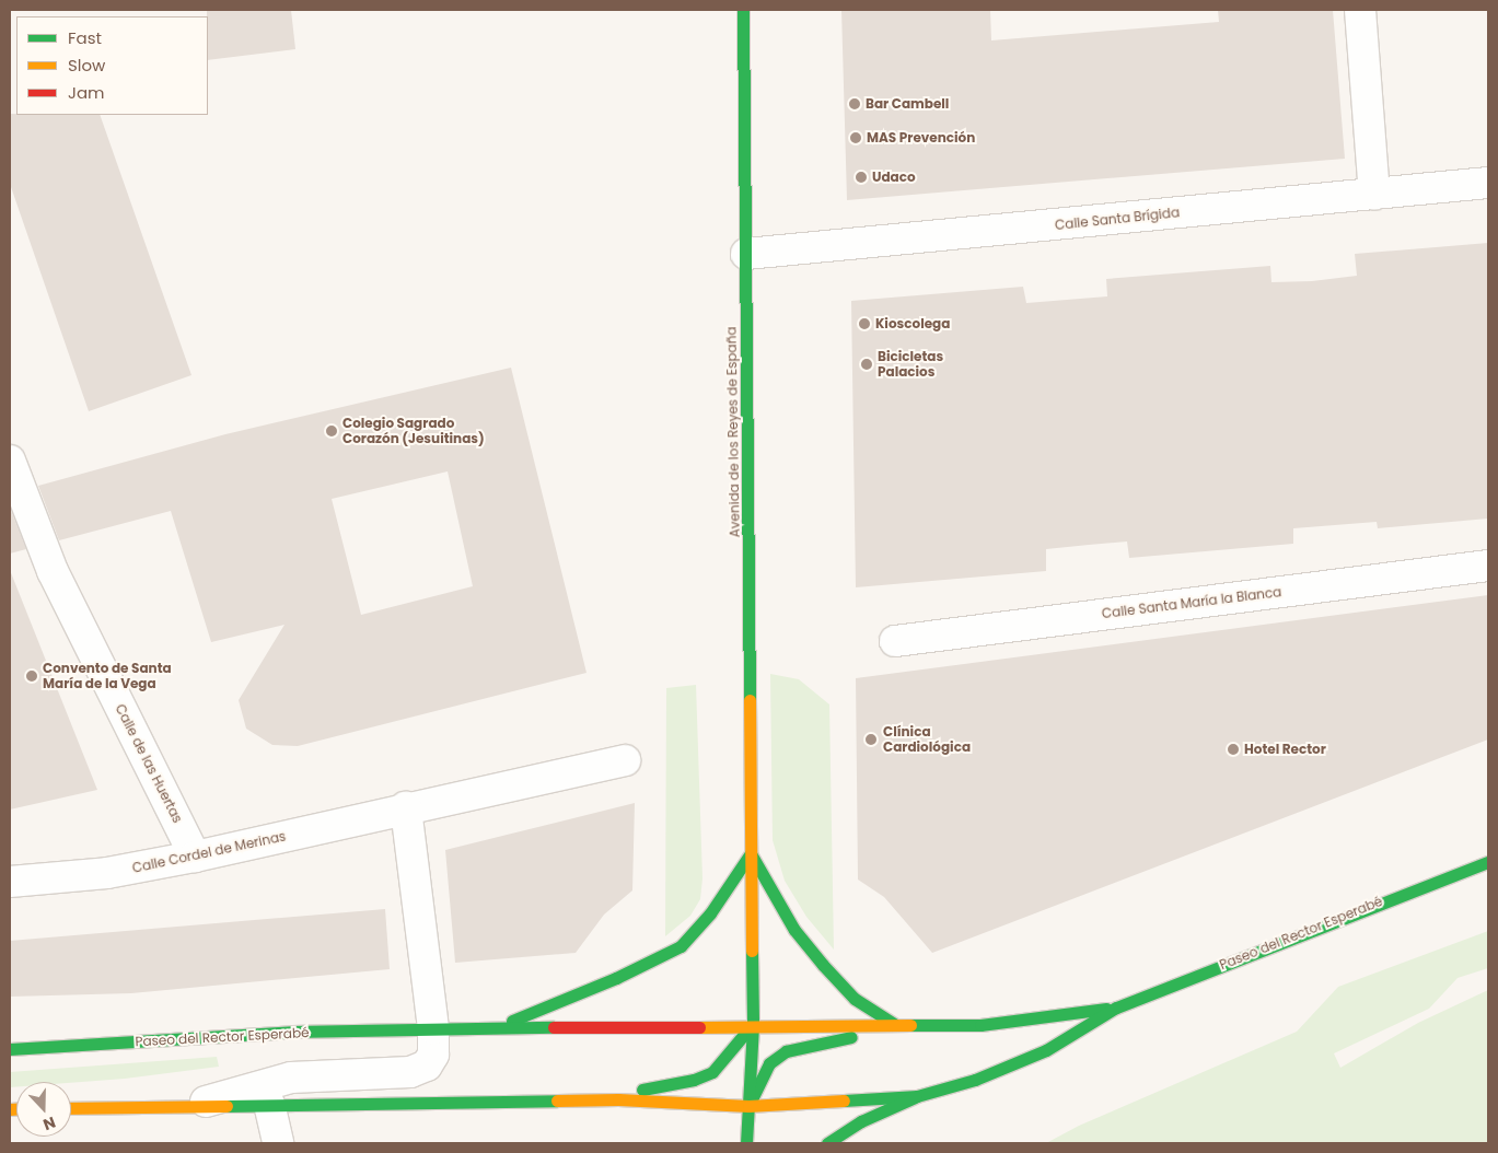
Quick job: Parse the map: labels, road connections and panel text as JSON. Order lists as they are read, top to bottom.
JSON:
{
  "streets": {
    "main road": ["Avenida de los Reyes de España", "Paseo del Rector Esperabé"],
    "street": [
      "Calle Santa Brígida",
      "Calle Santa María la Blanca",
      "Calle de las Huertas",
      "Calle Cordel de Merinas"
    ]
  },
  "crossings": [
    ["Calle Santa Brígida", "Avenida de los Reyes de España"],
    ["Avenida de los Reyes de España", "Paseo del Rector Esperabé"],
    ["Calle de las Huertas", "Calle Cordel de Merinas"]
  ],
  "places": [
    "Bar Cambell",
    "MAS Prevención",
    "Udaco",
    "Kioscolega",
    "Bicicletas Palacios",
    "Colegio Sagrado Corazón (Jesuitinas)",
    "Convento de Santa María de la Vega",
    "Clínica Cardiológica",
    "Hotel Rector"
  ],
  "legend": ["Fast", "Slow", "Jam"],
  "north": "bottom"
}
